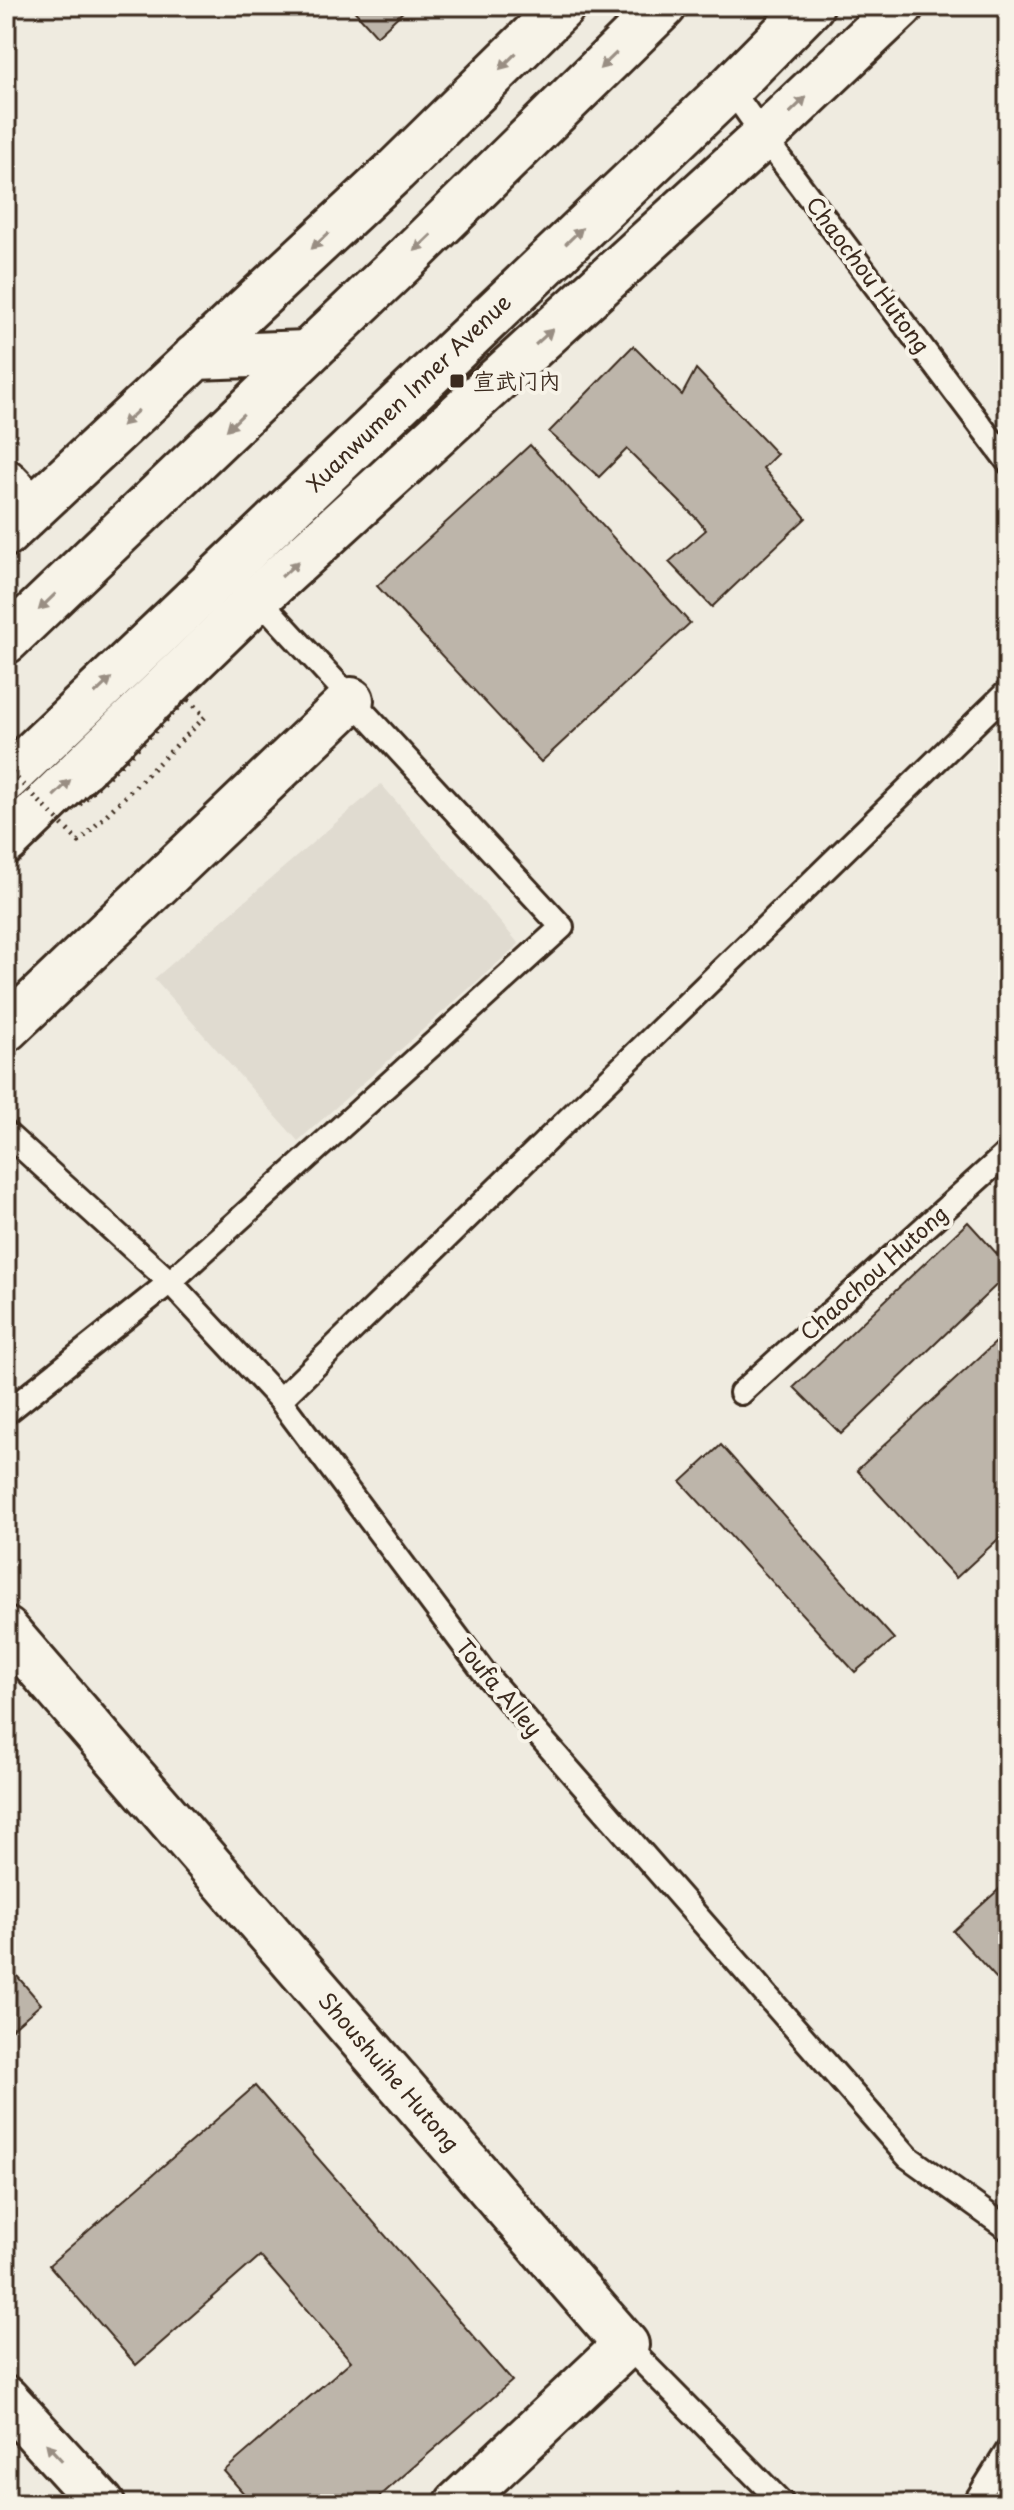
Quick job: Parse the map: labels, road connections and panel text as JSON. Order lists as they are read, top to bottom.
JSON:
{
  "streets": {
    "street": ["Xuanwumen Inner Avenue", "Shoushuihe Hutong"],
    "lane": ["Chaochou Hutong", "Toufa Alley"]
  },
  "crossings": [
    ["Chaochou Hutong", "Xuanwumen Inner Avenue"]
  ],
  "places": {
    "transit": ["宣武门内"]
  }
}
